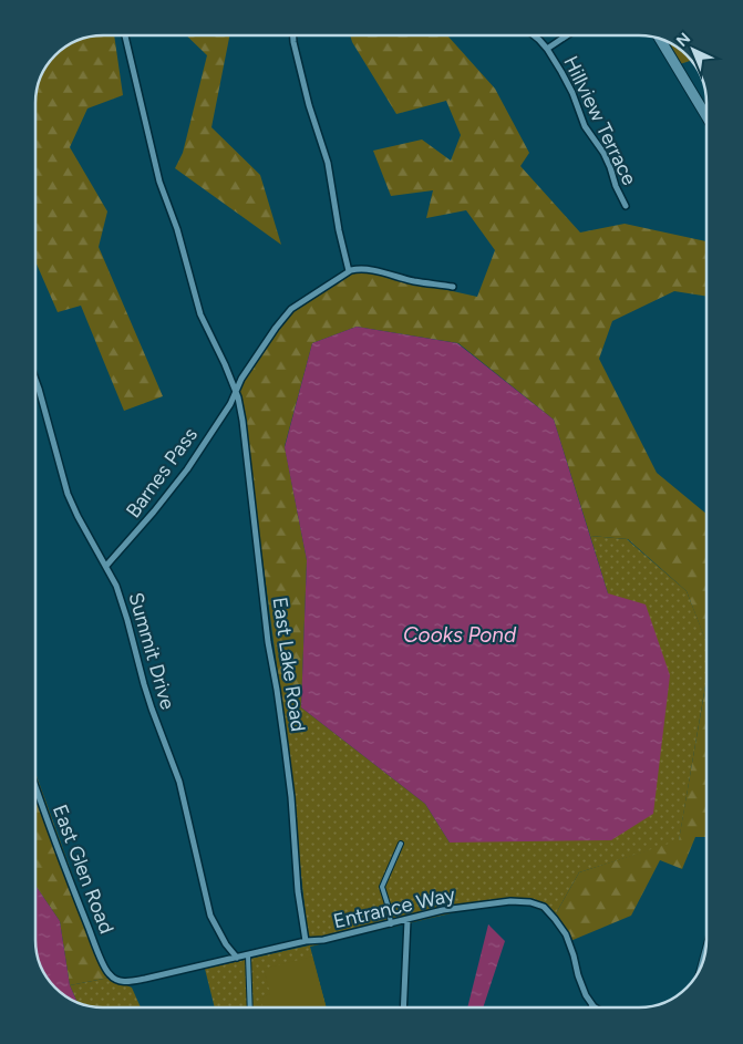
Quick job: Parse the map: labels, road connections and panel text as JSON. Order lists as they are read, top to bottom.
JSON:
{
  "streets": {
    "street": [
      "Hillview Terrace",
      "Barnes Pass",
      "Summit Drive",
      "East Lake Road",
      "East Glen Road",
      "Entrance Way"
    ]
  },
  "crossings": [
    ["Barnes Pass", "Summit Drive"],
    ["Barnes Pass", "East Lake Road"],
    ["Summit Drive", "Entrance Way"],
    ["East Lake Road", "Entrance Way"],
    ["East Glen Road", "Entrance Way"]
  ],
  "water": ["Cooks Pond"],
  "north": "top left"
}
